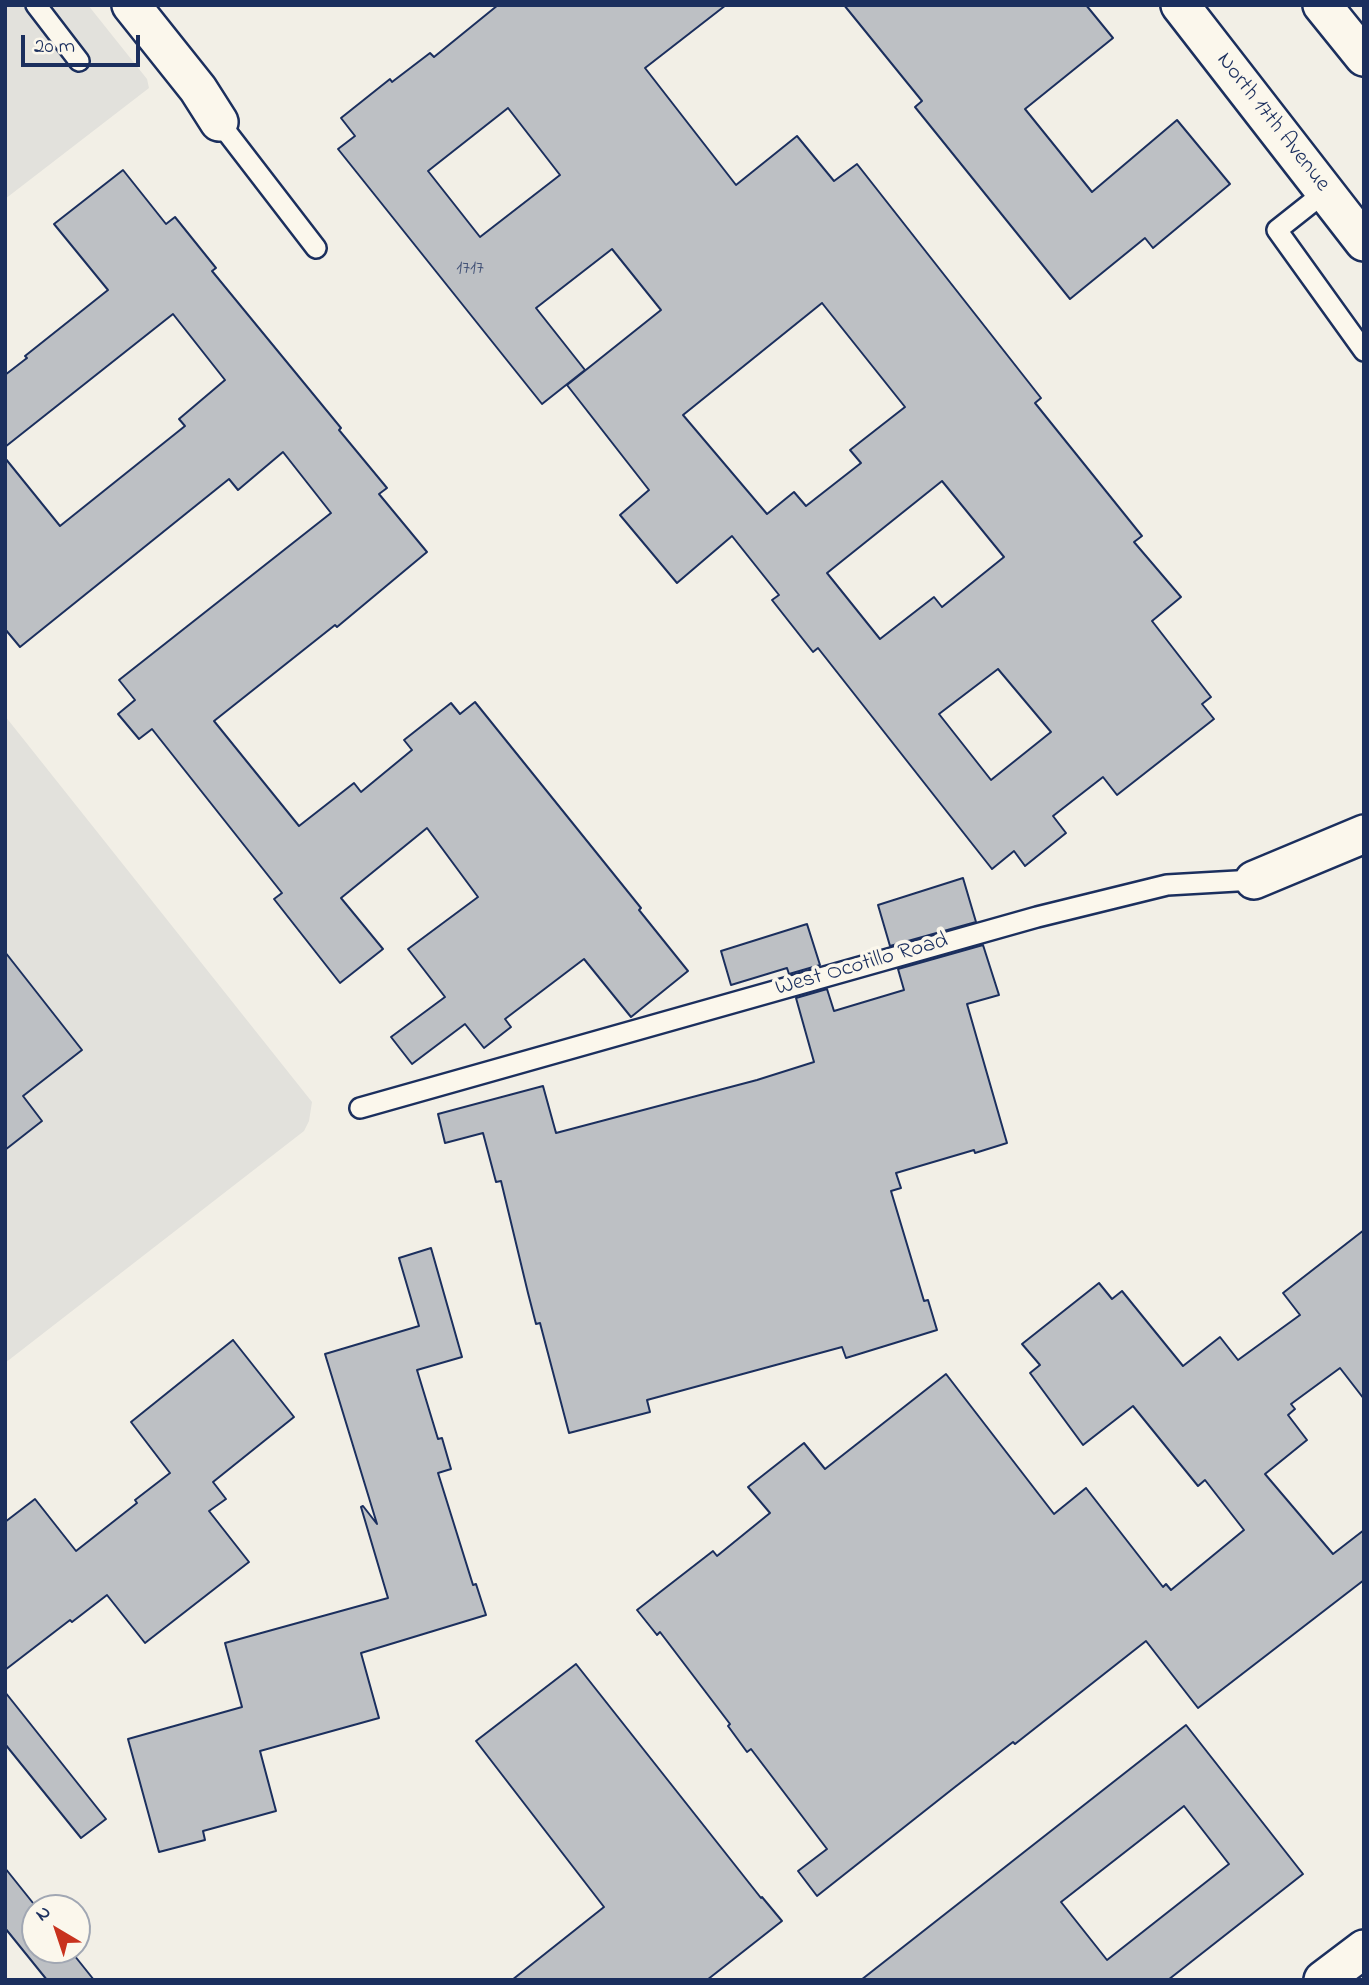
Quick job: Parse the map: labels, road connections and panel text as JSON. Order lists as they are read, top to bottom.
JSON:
{
  "streets": {
    "street": ["North 17th Avenue", "West Ocotillo Road"]
  },
  "house_numbers": ["1717"],
  "scale_bar": "20 m",
  "north": "top left"
}
